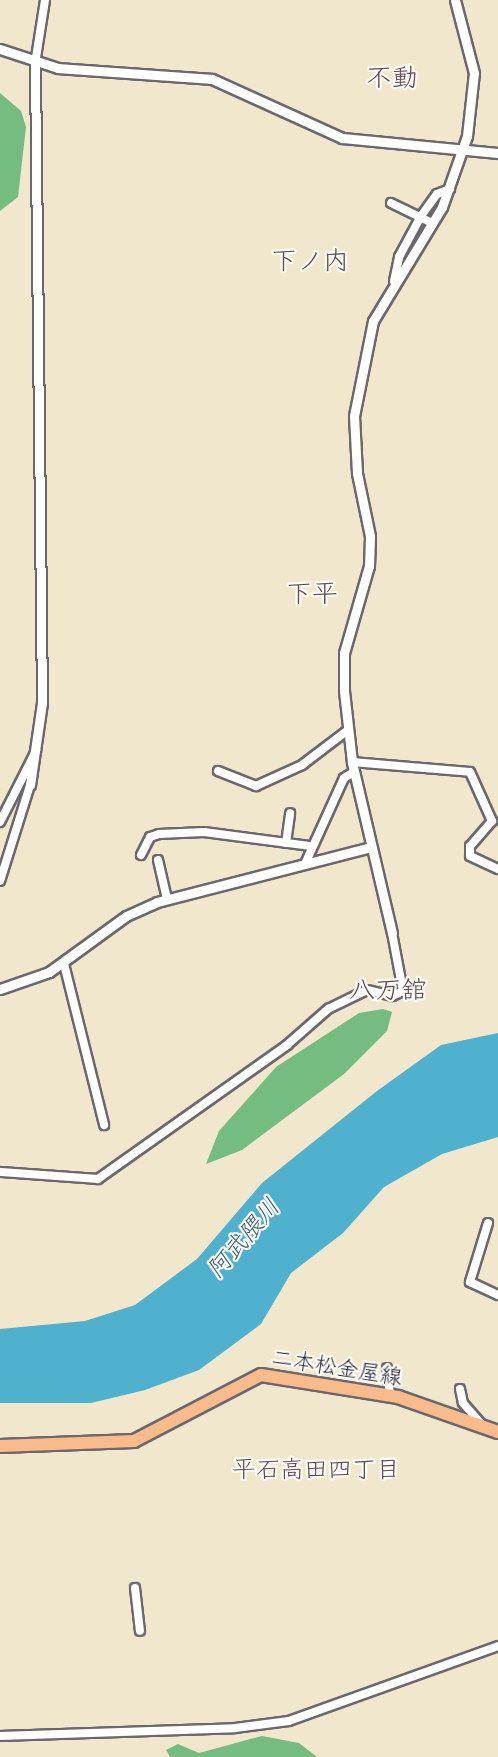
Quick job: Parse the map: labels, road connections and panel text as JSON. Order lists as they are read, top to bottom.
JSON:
{
  "streets": {
    "main road": ["二本松金屋線"]
  },
  "districts": [
    "不動",
    "下ノ内",
    "下平",
    "八万舘",
    "平石高田四丁目"
  ],
  "water": ["阿武隈川"]
}
